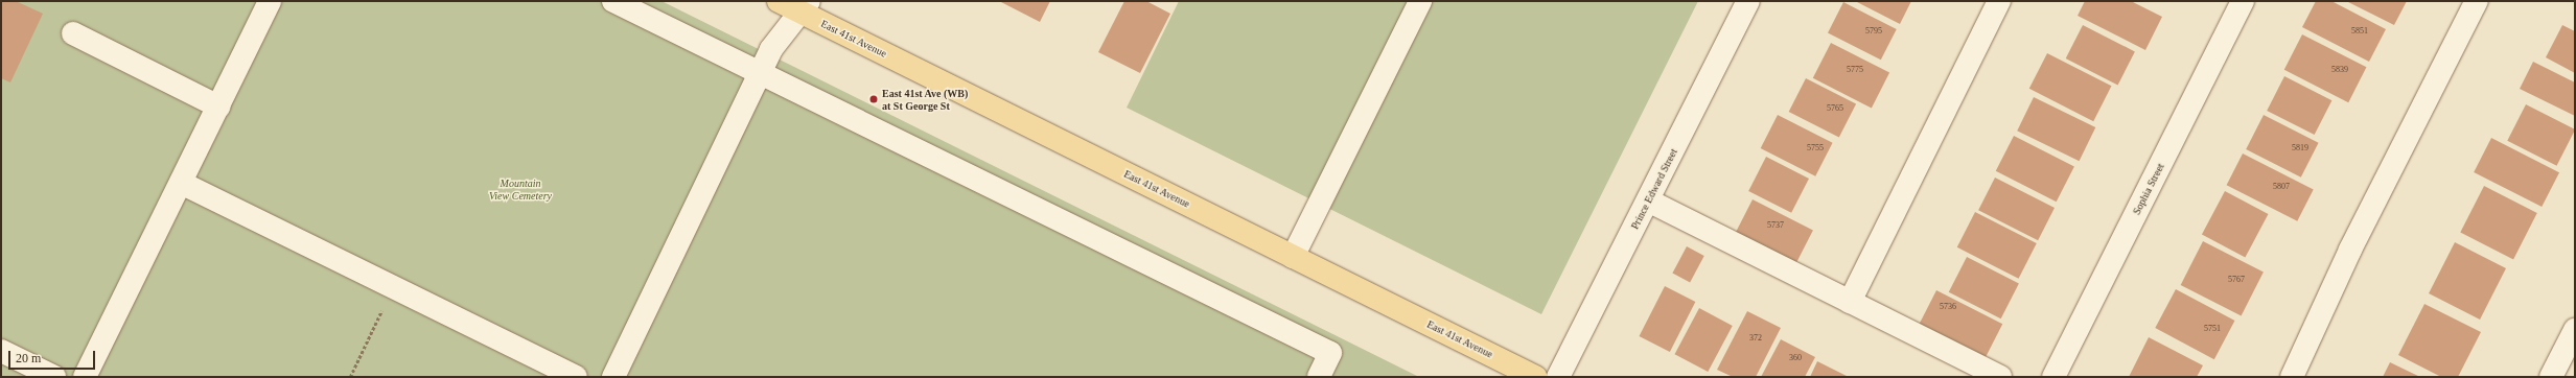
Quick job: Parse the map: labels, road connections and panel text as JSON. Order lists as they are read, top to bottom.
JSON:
{
  "streets": {
    "main road": ["East 41st Avenue"],
    "street": ["Prince Edward Street", "Sophia Street"]
  },
  "parks": ["Mountain View Cemetery"],
  "places": ["East 41st Ave (WB) at St George St"],
  "house_numbers": [
    "5795",
    "5851",
    "5775",
    "5839",
    "5765",
    "5755",
    "5819",
    "5807",
    "5737",
    "5767",
    "5736",
    "5751",
    "372",
    "360"
  ],
  "scale_bar": "20 m"
}
